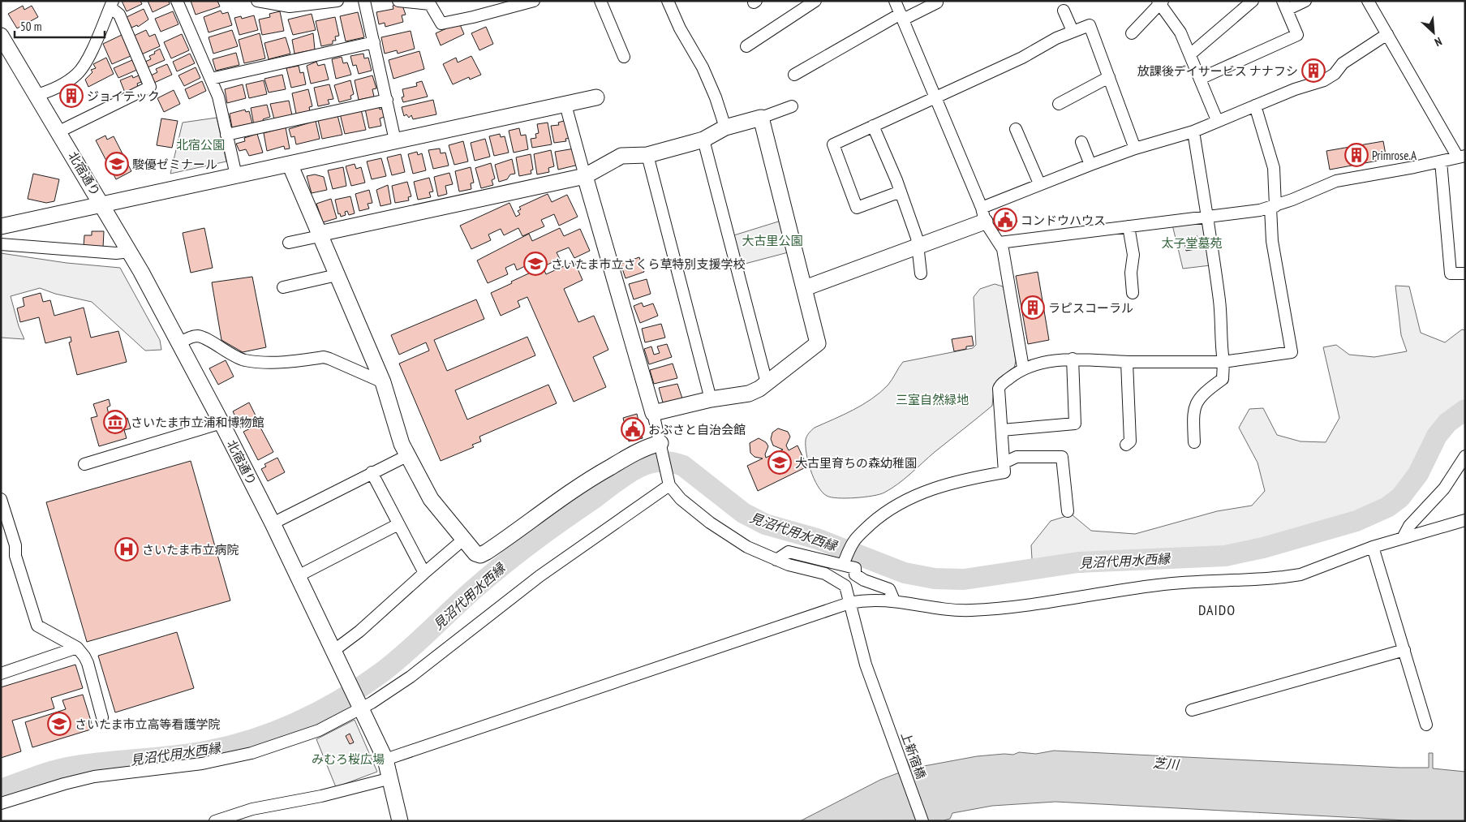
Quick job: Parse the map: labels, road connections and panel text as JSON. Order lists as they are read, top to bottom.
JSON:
{
  "streets": {
    "street": ["北宿通り", "上新宿橋"]
  },
  "districts": ["DAIDO"],
  "water": ["見沼代用水西縁", "芝川"],
  "parks": [
    "北宿公園",
    "大古里公園",
    "太子堂墓苑",
    "三室自然緑地",
    "みむろ桜広場"
  ],
  "places": {
    "building": [
      "放課後デイサービス ナナフシ",
      "ジョイテック",
      "Primrose.A",
      "ラピスコーラル"
    ],
    "school or university": [
      "駿優ゼミナール",
      "さいたま市立さくら草特別支援学校",
      "大古里育ちの森幼稚園",
      "さいたま市立高等看護学院"
    ],
    "public building": ["コンドウハウス", "おぶさと自治会館"],
    "museum": ["さいたま市立浦和博物館"],
    "hospital": ["さいたま市立病院"]
  },
  "scale_bar": "50 m",
  "north": "bottom right"
}
